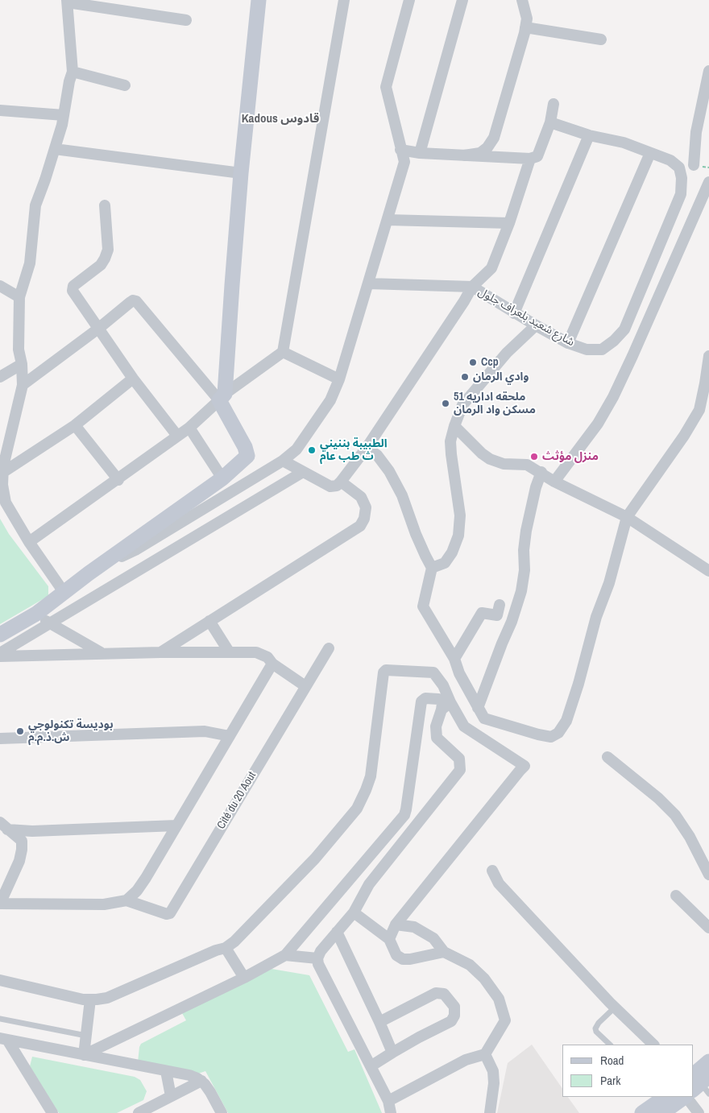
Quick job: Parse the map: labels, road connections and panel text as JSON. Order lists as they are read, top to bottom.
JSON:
{
  "streets": {
    "street": ["شارع شعيد بلعراف جلول", "Cité du 20 Aout"]
  },
  "districts": ["Kadous قادوس"],
  "places": [
    "Ccp",
    "وادي الرمان",
    "ملحقه اداريه 51 مسكن واد الرمان",
    "الطبيبة بننيني ث طب عام",
    "منزل مؤثث",
    "بوديسة تكنولوجي ش.ذ.م.م"
  ],
  "legend": ["Road", "Park"]
}
